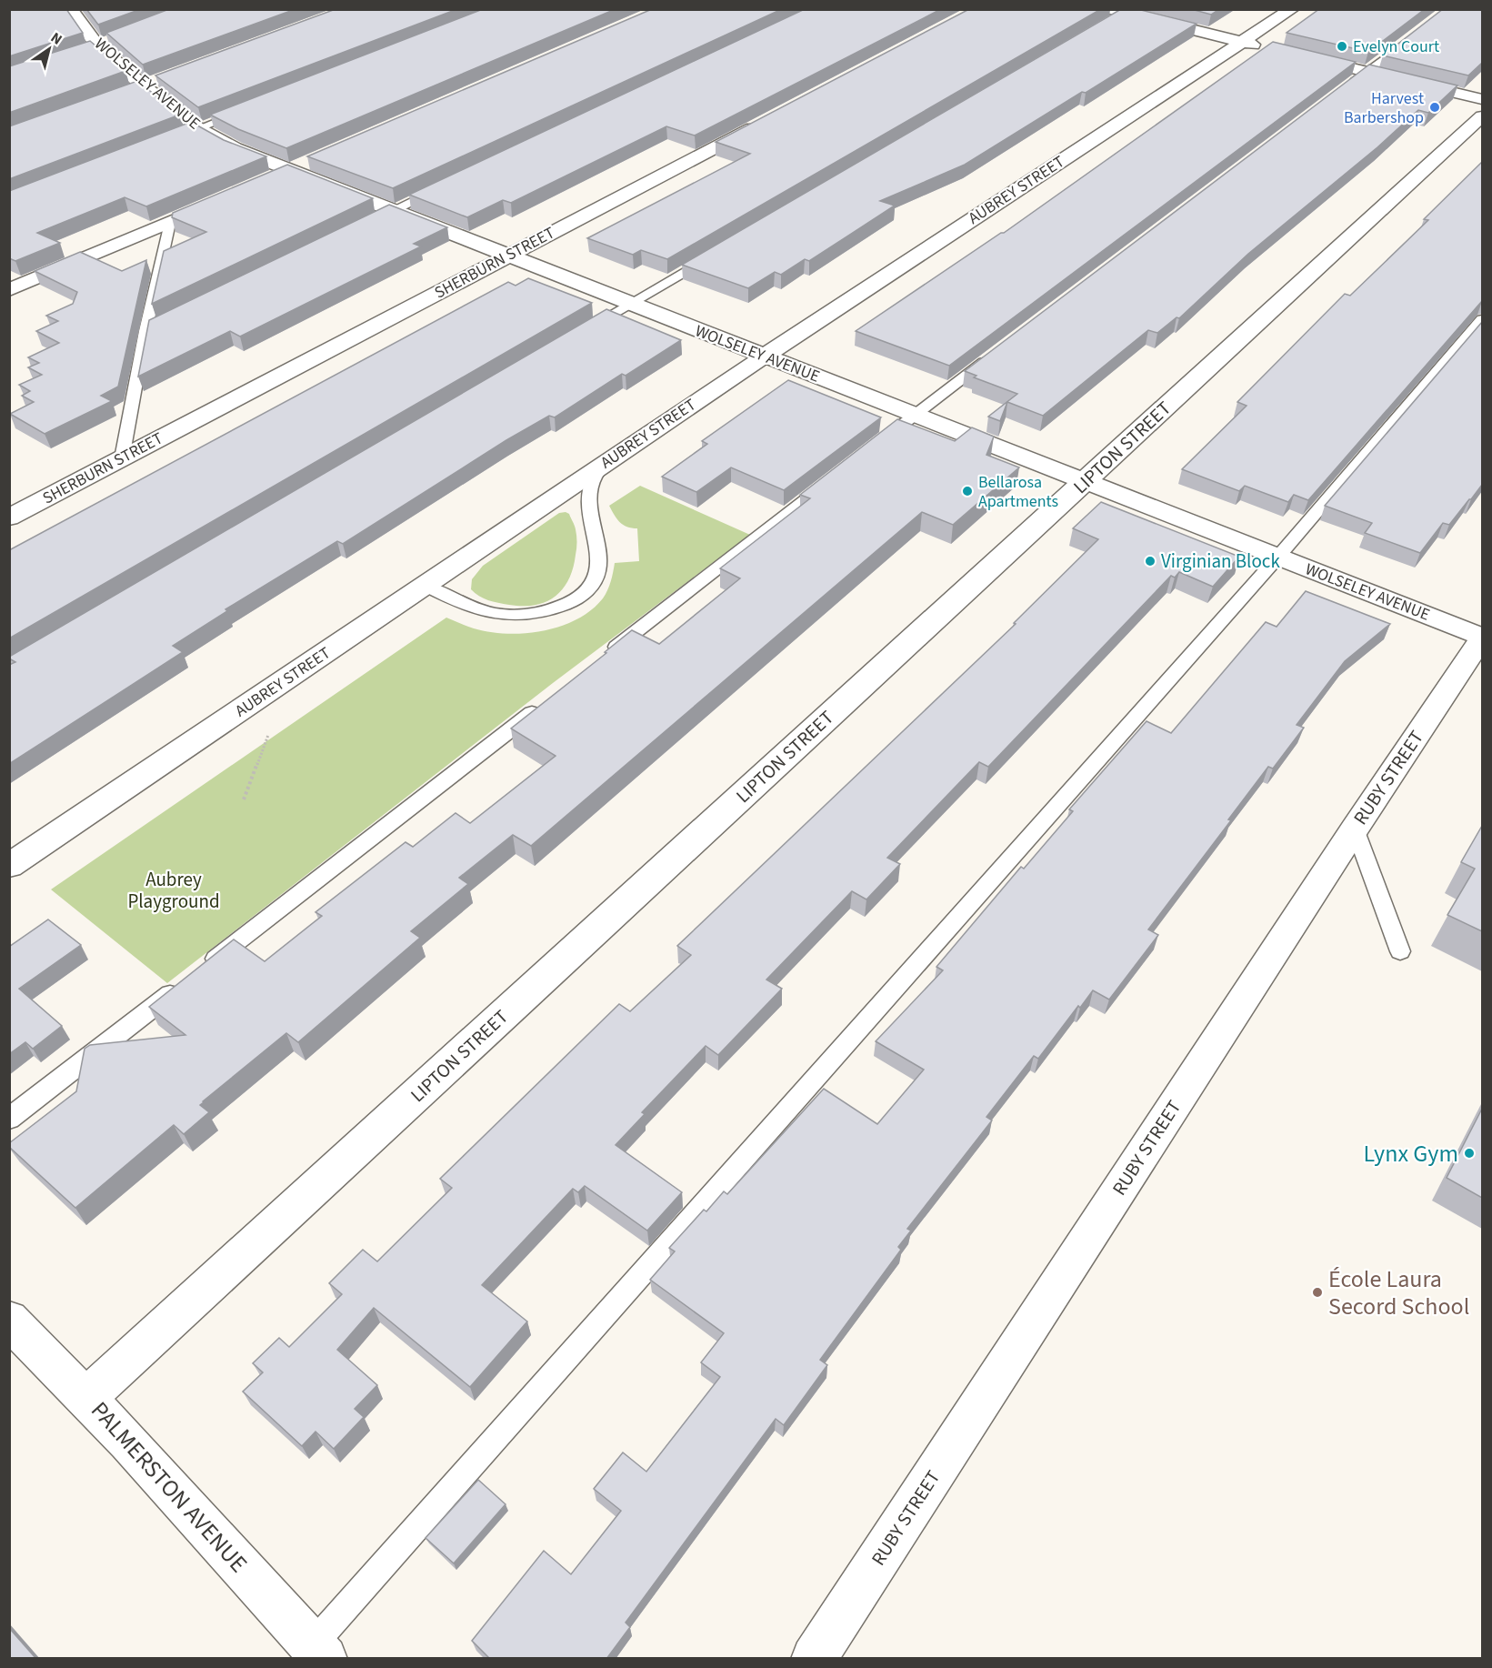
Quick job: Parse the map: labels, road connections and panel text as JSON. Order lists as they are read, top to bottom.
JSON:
{
  "streets": {
    "street": [
      "WOLSELEY AVENUE",
      "AUBREY STREET",
      "SHERBURN STREET",
      "LIPTON STREET",
      "RUBY STREET",
      "PALMERSTON AVENUE"
    ]
  },
  "crossings": [
    ["WOLSELEY AVENUE", "AUBREY STREET"],
    ["WOLSELEY AVENUE", "SHERBURN STREET"],
    ["WOLSELEY AVENUE", "LIPTON STREET"],
    ["WOLSELEY AVENUE", "RUBY STREET"],
    ["LIPTON STREET", "PALMERSTON AVENUE"]
  ],
  "parks": ["Aubrey Playground"],
  "places": [
    "Evelyn Court",
    "Harvest Barbershop",
    "Bellarosa Apartments",
    "Virginian Block",
    "Lynx Gym",
    "École Laura Secord School"
  ],
  "north": "top right"
}
